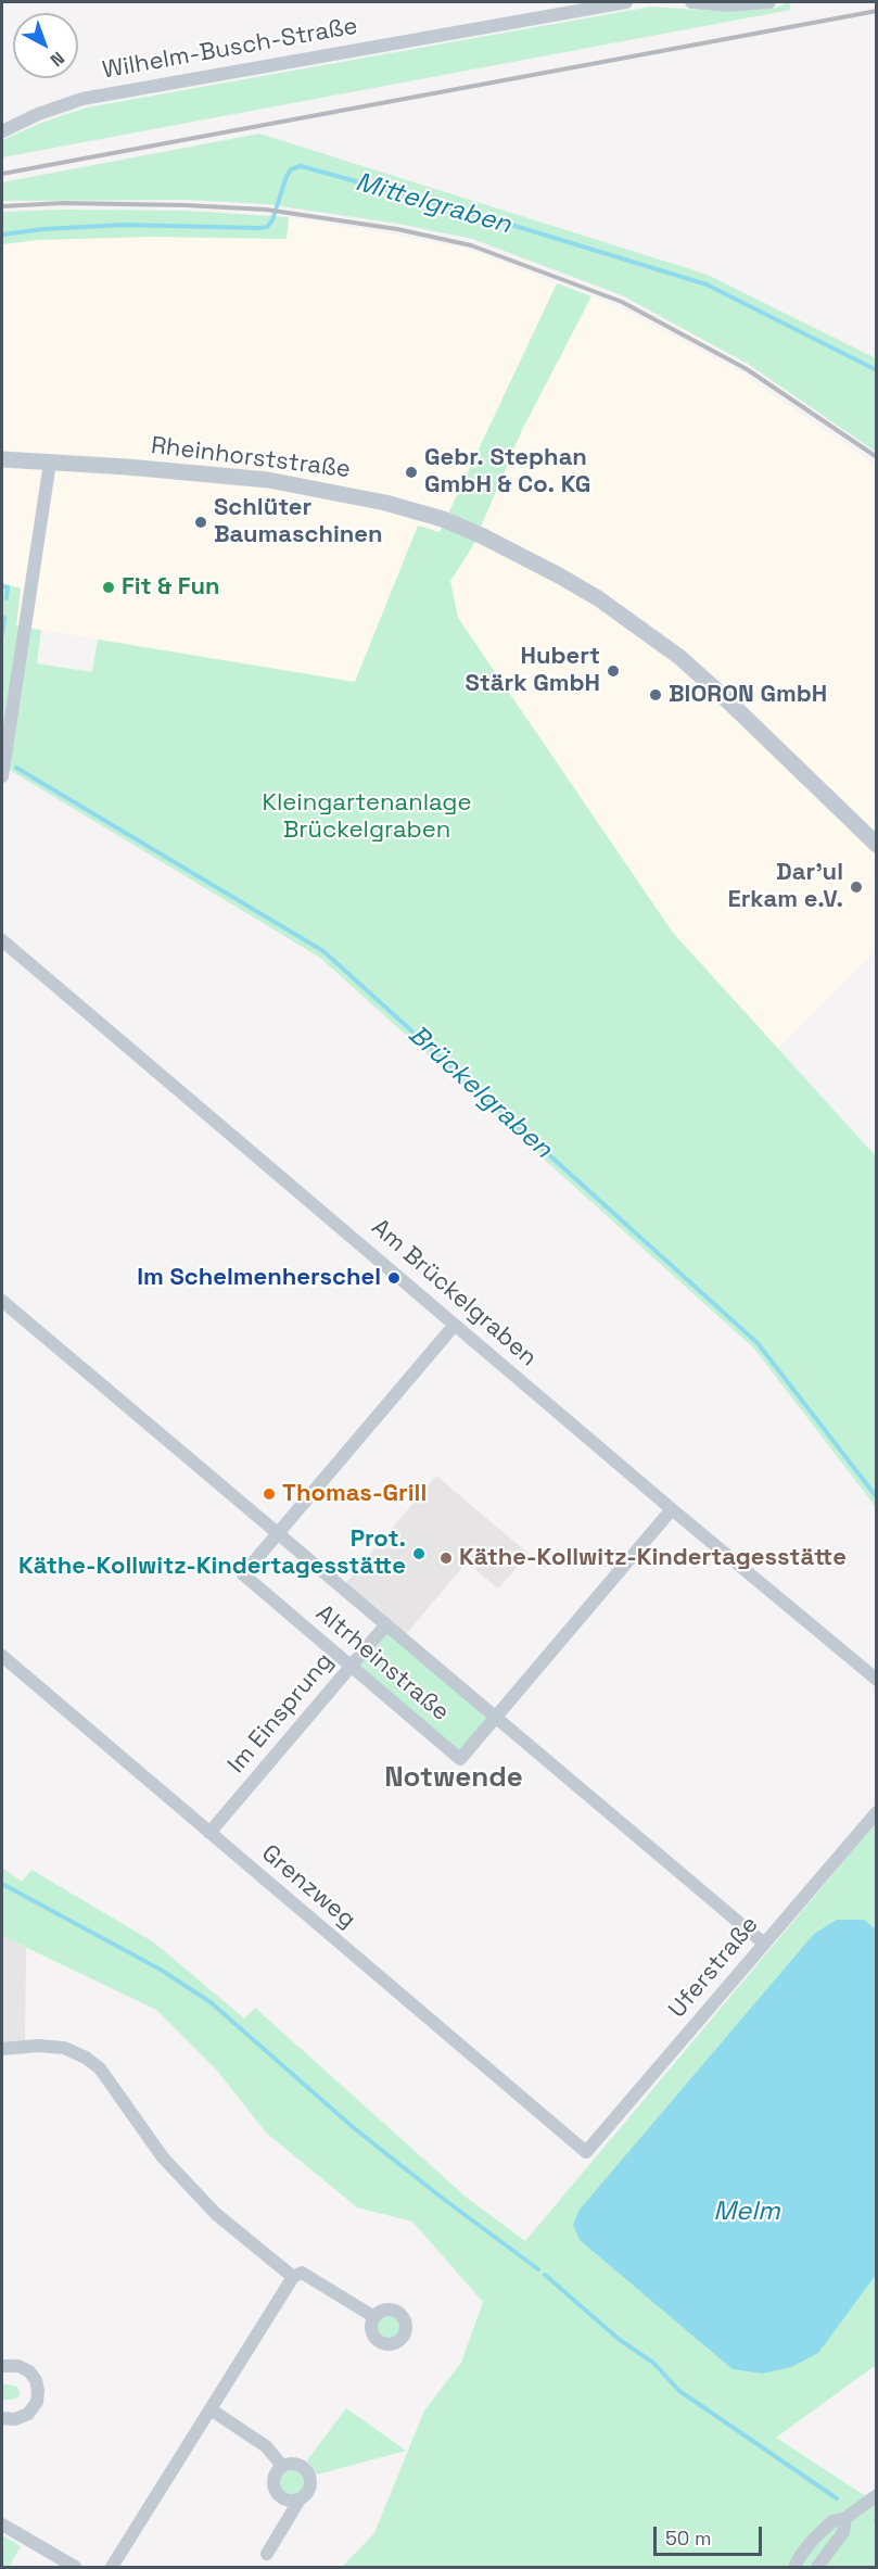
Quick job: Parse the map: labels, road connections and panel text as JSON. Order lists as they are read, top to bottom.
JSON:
{
  "streets": {
    "street": [
      "Wilhelm-Busch-Straße",
      "Rheinhorststraße",
      "Am Brückelgraben",
      "Altrheinstraße",
      "Im Einsprung",
      "Grenzweg",
      "Uferstraße"
    ]
  },
  "crossings": [
    ["Altrheinstraße", "Im Einsprung"],
    ["Altrheinstraße", "Uferstraße"],
    ["Im Einsprung", "Grenzweg"],
    ["Grenzweg", "Uferstraße"]
  ],
  "districts": ["Notwende"],
  "water": ["Mittelgraben", "Brückelgraben", "Melm"],
  "parks": ["Kleingartenanlage Brückelgraben"],
  "places": [
    "Gebr. Stephan GmbH & Co. KG",
    "Schlüter Baumaschinen",
    "Fit & Fun",
    "Hubert Stärk GmbH",
    "BIORON GmbH",
    "Dar'ul Erkam e.V.",
    "Im Schelmenherschel",
    "Thomas-Grill",
    "Prot. Käthe-Kollwitz-Kindertagesstätte",
    "Käthe-Kollwitz-Kindertagesstätte"
  ],
  "scale_bar": "50 m",
  "north": "bottom right"
}
